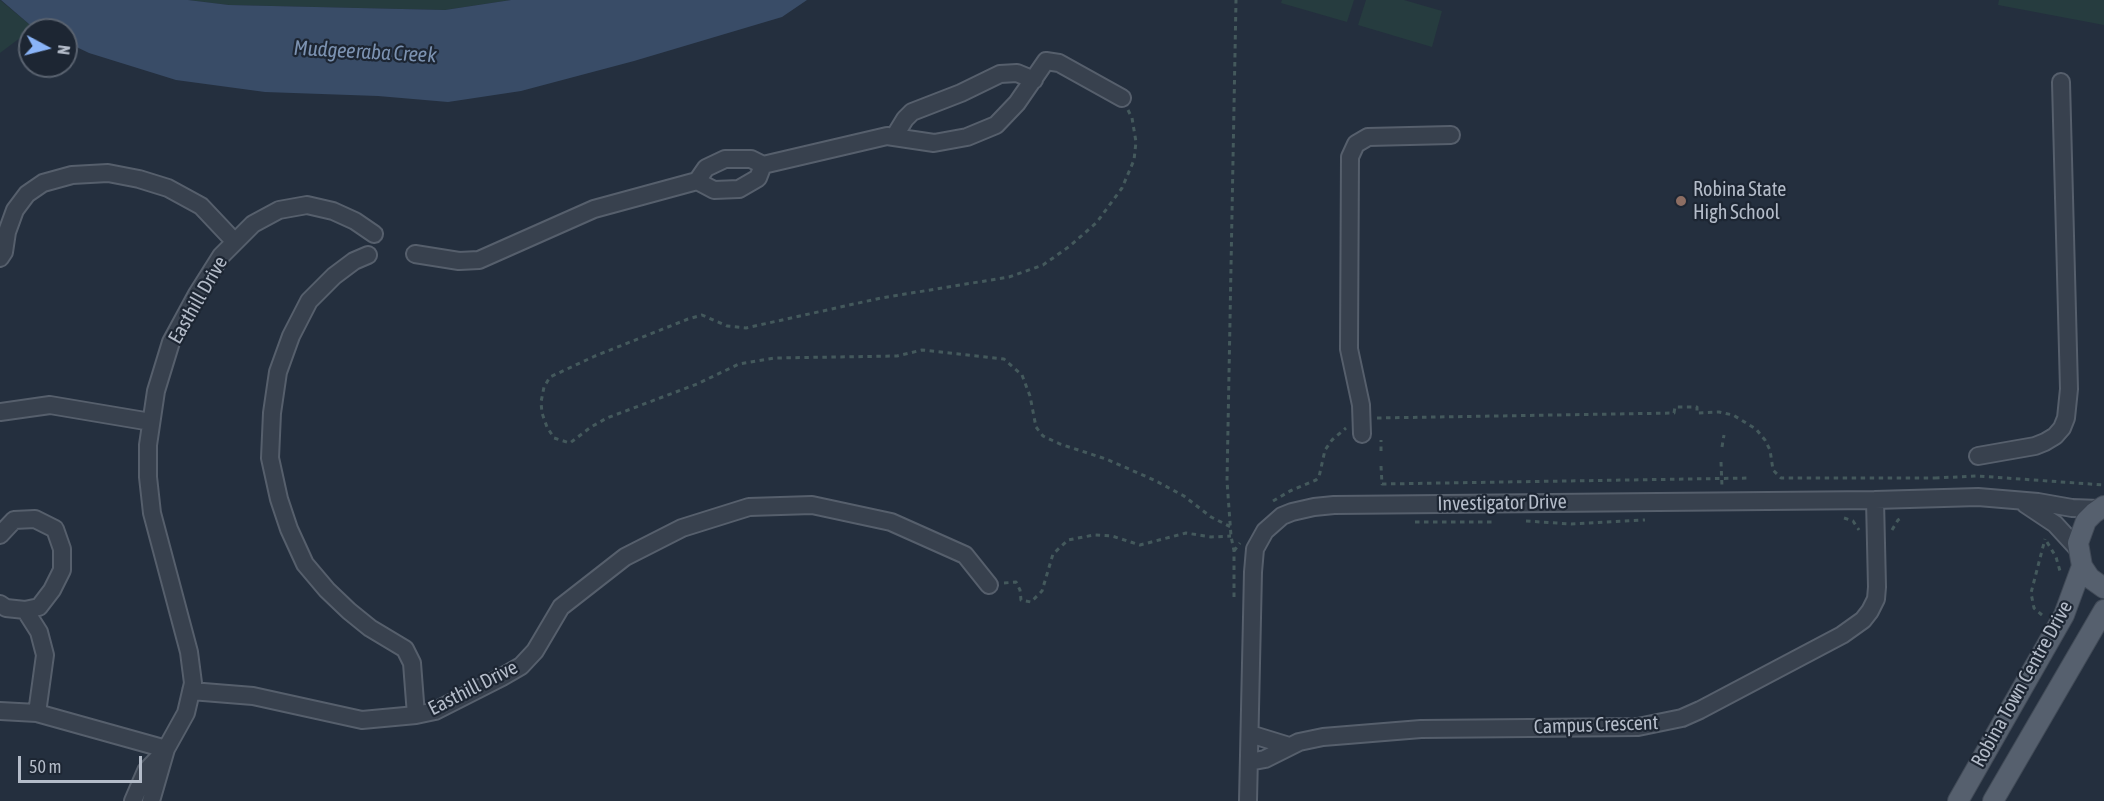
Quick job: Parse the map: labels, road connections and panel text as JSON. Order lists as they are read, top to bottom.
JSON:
{
  "streets": {
    "main road": ["Robina Town Centre Drive"],
    "street": ["Easthill Drive", "Investigator Drive", "Campus Crescent"]
  },
  "crossings": [
    ["Investigator Drive", "Robina Town Centre Drive"],
    ["Investigator Drive", "Campus Crescent"]
  ],
  "water": ["Mudgeeraba Creek"],
  "places": ["Robina State High School"],
  "scale_bar": "50 m",
  "north": "right"
}
